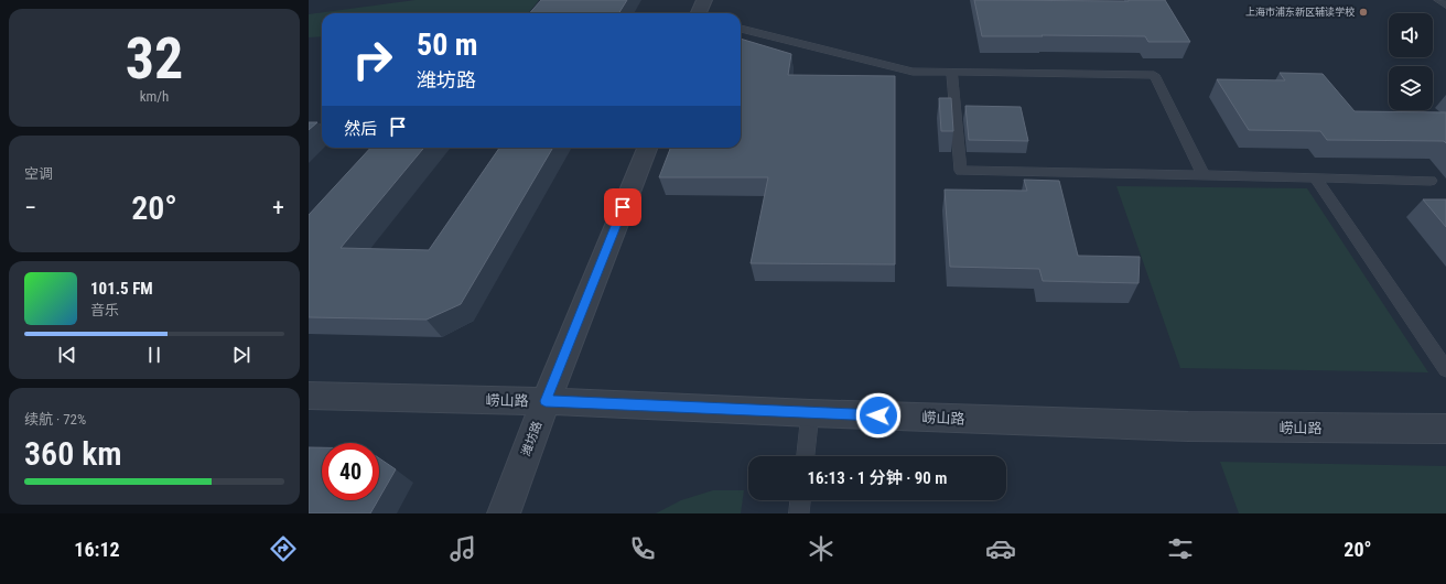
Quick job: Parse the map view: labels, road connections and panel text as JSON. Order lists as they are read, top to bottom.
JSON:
{
  "streets": {
    "street": ["崂山路", "潍坊路"]
  },
  "crossings": [
    ["崂山路", "潍坊路"]
  ],
  "places": ["上海市浦东新区辅读学校"],
  "page": {
    "tile": [
      ["32", "km/h"],
      "空调",
      ["续航 · 72%", "360 km"]
    ],
    "turn": ["50 m", "潍坊路"],
    "then": "然后",
    "heat": ["−", "20°", "+"],
    "song": ["101.5 FM", "音乐"],
    "limit": "40",
    "trip": "16:13 · 1 分钟 · 90 m",
    "tabs": ["16:12", "20°"]
  }
}
